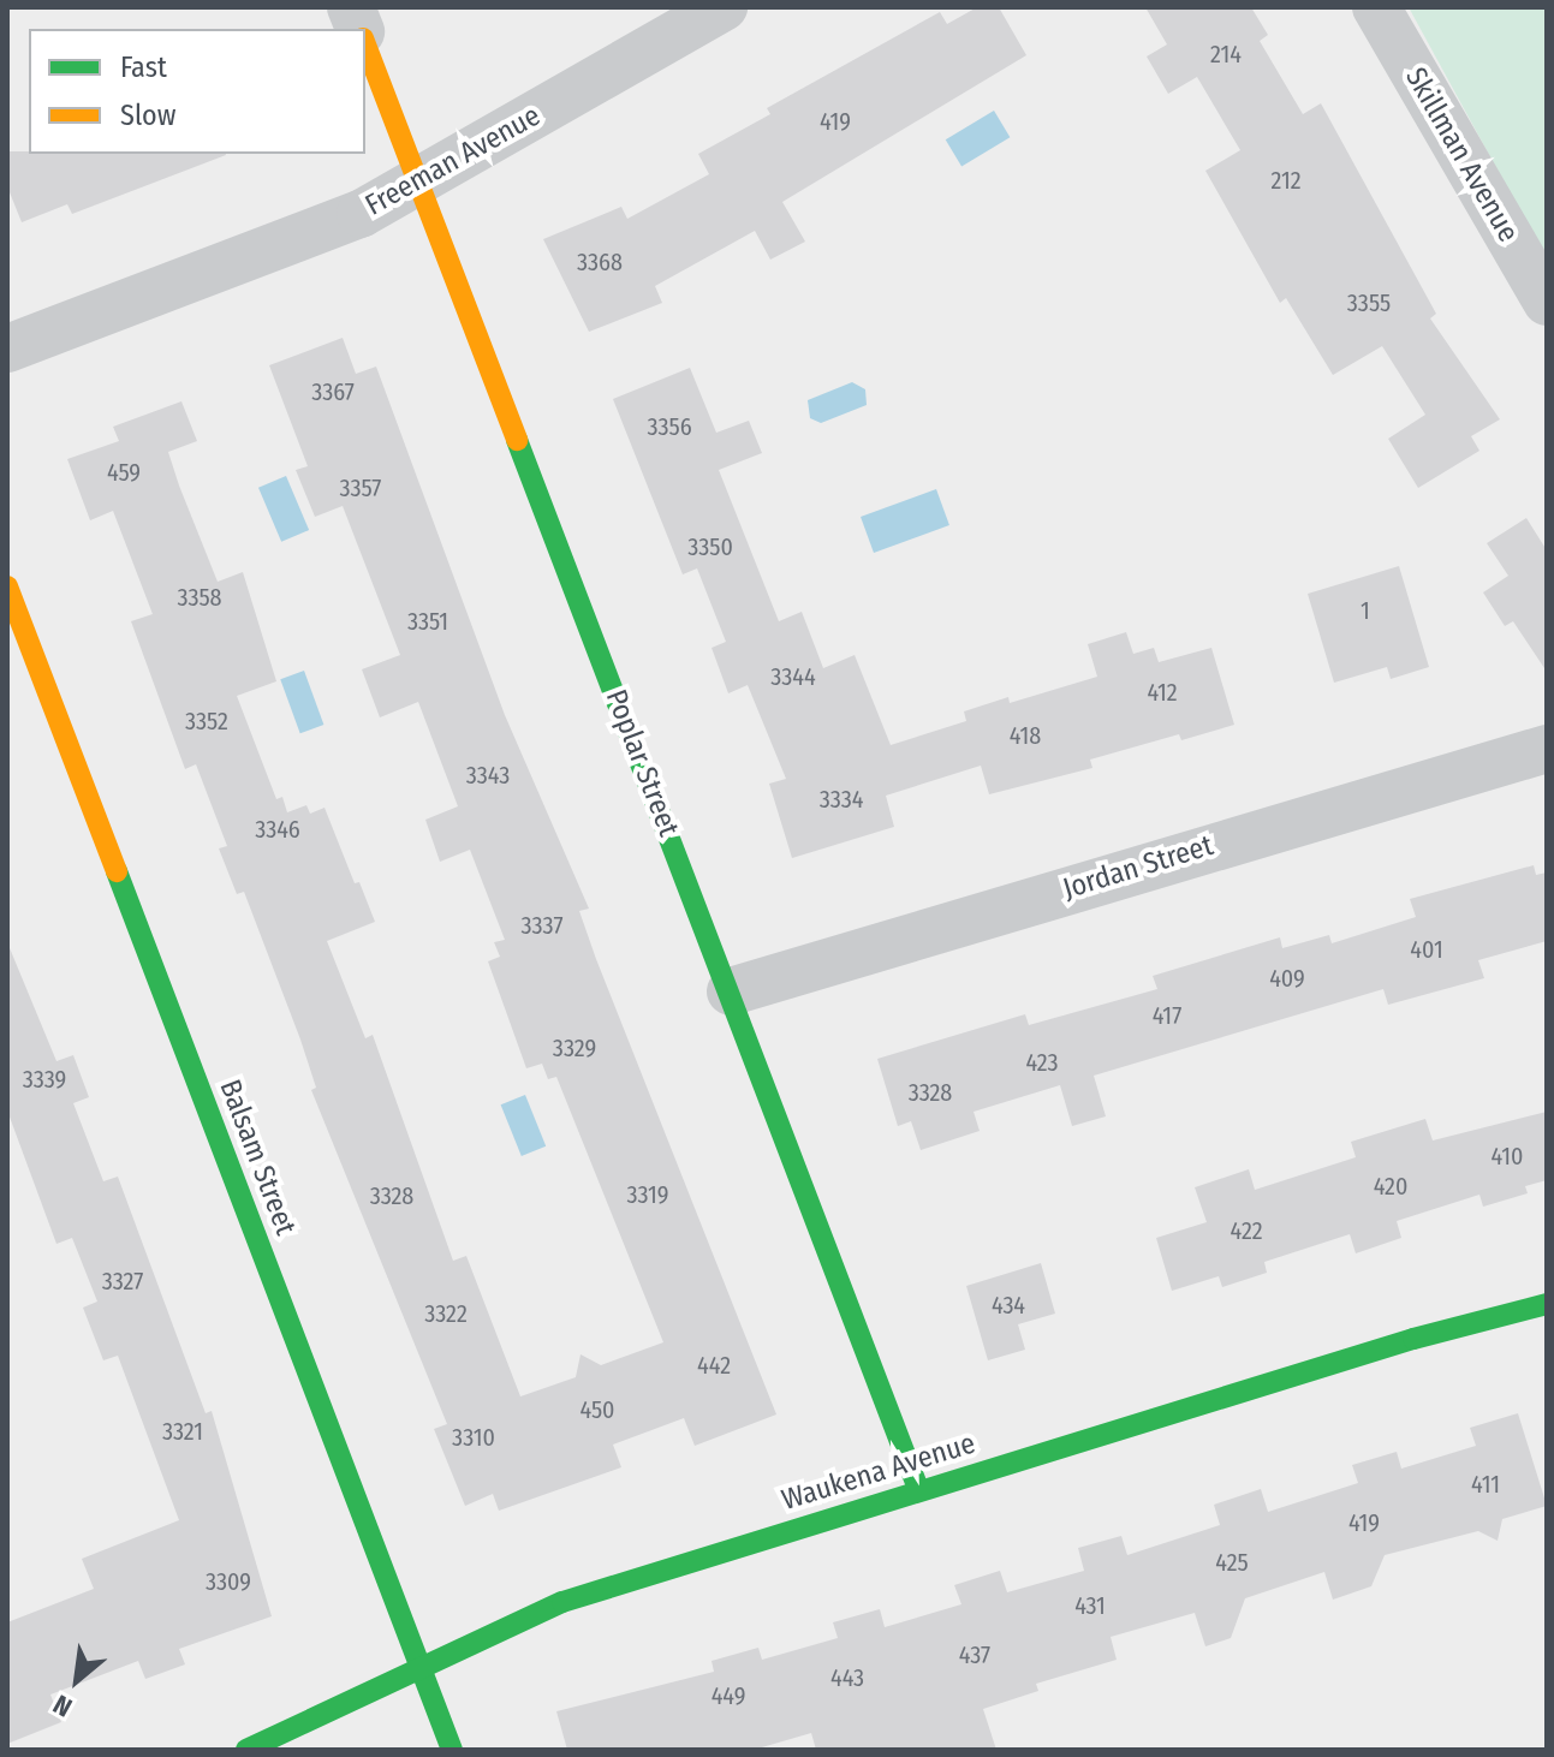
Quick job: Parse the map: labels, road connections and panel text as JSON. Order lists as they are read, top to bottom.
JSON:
{
  "streets": {
    "street": [
      "Skillman Avenue",
      "Freeman Avenue",
      "Poplar Street",
      "Jordan Street",
      "Balsam Street",
      "Waukena Avenue"
    ]
  },
  "crossings": [
    ["Freeman Avenue", "Poplar Street"],
    ["Poplar Street", "Jordan Street"],
    ["Poplar Street", "Waukena Avenue"],
    ["Balsam Street", "Waukena Avenue"]
  ],
  "house_numbers": [
    "214",
    "419",
    "212",
    "3368",
    "3355",
    "3367",
    "3356",
    "459",
    "3357",
    "3350",
    "3358",
    "1",
    "3351",
    "3344",
    "412",
    "3352",
    "418",
    "3343",
    "3334",
    "3346",
    "3337",
    "401",
    "409",
    "417",
    "3329",
    "423",
    "3339",
    "3328",
    "410",
    "420",
    "3319",
    "3328",
    "422",
    "3327",
    "434",
    "3322",
    "442",
    "450",
    "3321",
    "3310",
    "411",
    "419",
    "425",
    "3309",
    "431",
    "437",
    "443",
    "449"
  ],
  "legend": ["Fast", "Slow"],
  "north": "bottom left"
}
